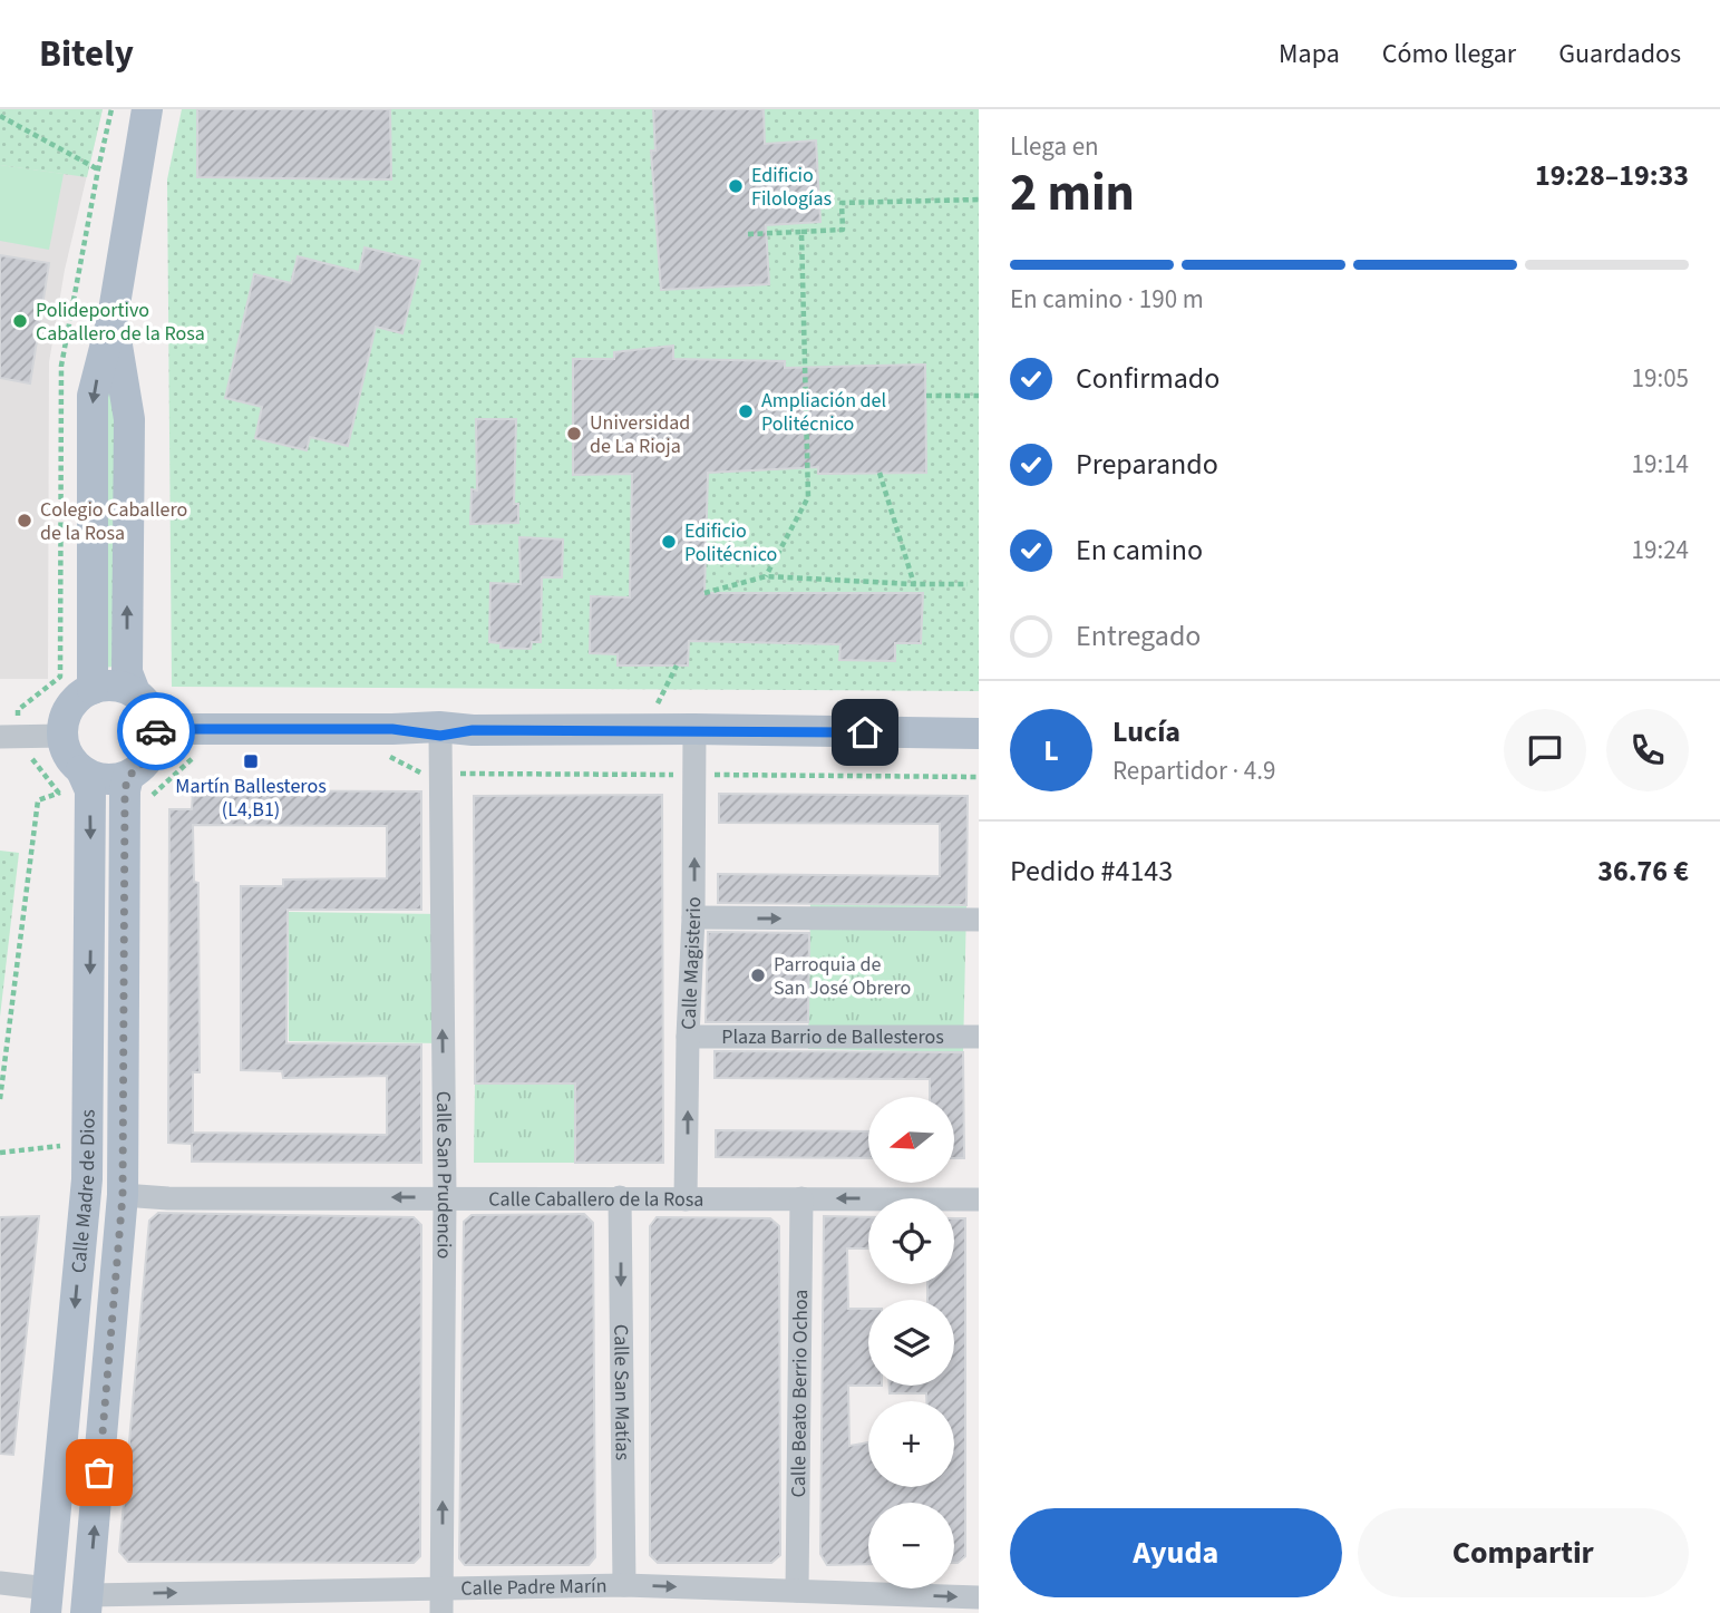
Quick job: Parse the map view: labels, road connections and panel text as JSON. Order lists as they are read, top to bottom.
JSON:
{
  "streets": {
    "main road": ["Calle Madre de Dios"],
    "street": [
      "Calle Magisterio",
      "Plaza Barrio de Ballesteros",
      "Calle San Prudencio",
      "Calle Caballero de la Rosa",
      "Calle San Matías",
      "Calle Beato Berrio Ochoa",
      "Calle Padre Marín"
    ]
  },
  "crossings": [
    ["Calle Magisterio", "Plaza Barrio de Ballesteros"],
    ["Calle Magisterio", "Calle Caballero de la Rosa"],
    ["Calle San Prudencio", "Calle Caballero de la Rosa"],
    ["Calle San Prudencio", "Calle Padre Marín"],
    ["Calle Madre de Dios", "Calle Caballero de la Rosa"],
    ["Calle Madre de Dios", "Calle Padre Marín"],
    ["Calle Caballero de la Rosa", "Calle San Matías"],
    ["Calle Caballero de la Rosa", "Calle Beato Berrio Ochoa"],
    ["Calle San Matías", "Calle Padre Marín"],
    ["Calle Beato Berrio Ochoa", "Calle Padre Marín"]
  ],
  "one_way": [
    "Calle Magisterio",
    "Calle San Prudencio",
    "Calle Caballero de la Rosa",
    "Calle San Matías",
    "Calle Padre Marín"
  ],
  "places": {
    "other": [
      "Edificio Filologías",
      "Polideportivo Caballero de la Rosa",
      "Ampliación del Politécnico",
      "Universidad de La Rioja",
      "Colegio Caballero de la Rosa",
      "Edificio Politécnico",
      "Parroquia de San José Obrero"
    ],
    "transit": ["Martín Ballesteros (L4,B1)"]
  },
  "north": "left",
  "page": {
    "header": "Bitely",
    "nav": ["Mapa", "Cómo llegar", "Guardados"],
    "heading": ["2 min", "Llega en", "19:28–19:33"],
    "panel": [
      "Lucía",
      "Repartidor · 4.9",
      "Pedido #4143",
      "36.76 €"
    ],
    "bar": "En camino · 190 m",
    "list": [
      ["Confirmado", "19:05"],
      ["Preparando", "19:14"],
      ["En camino", "19:24"],
      "Entregado"
    ],
    "round": "L",
    "map_buttons": ["+", "−"],
    "buttons": ["Ayuda", "Compartir"]
  }
}
